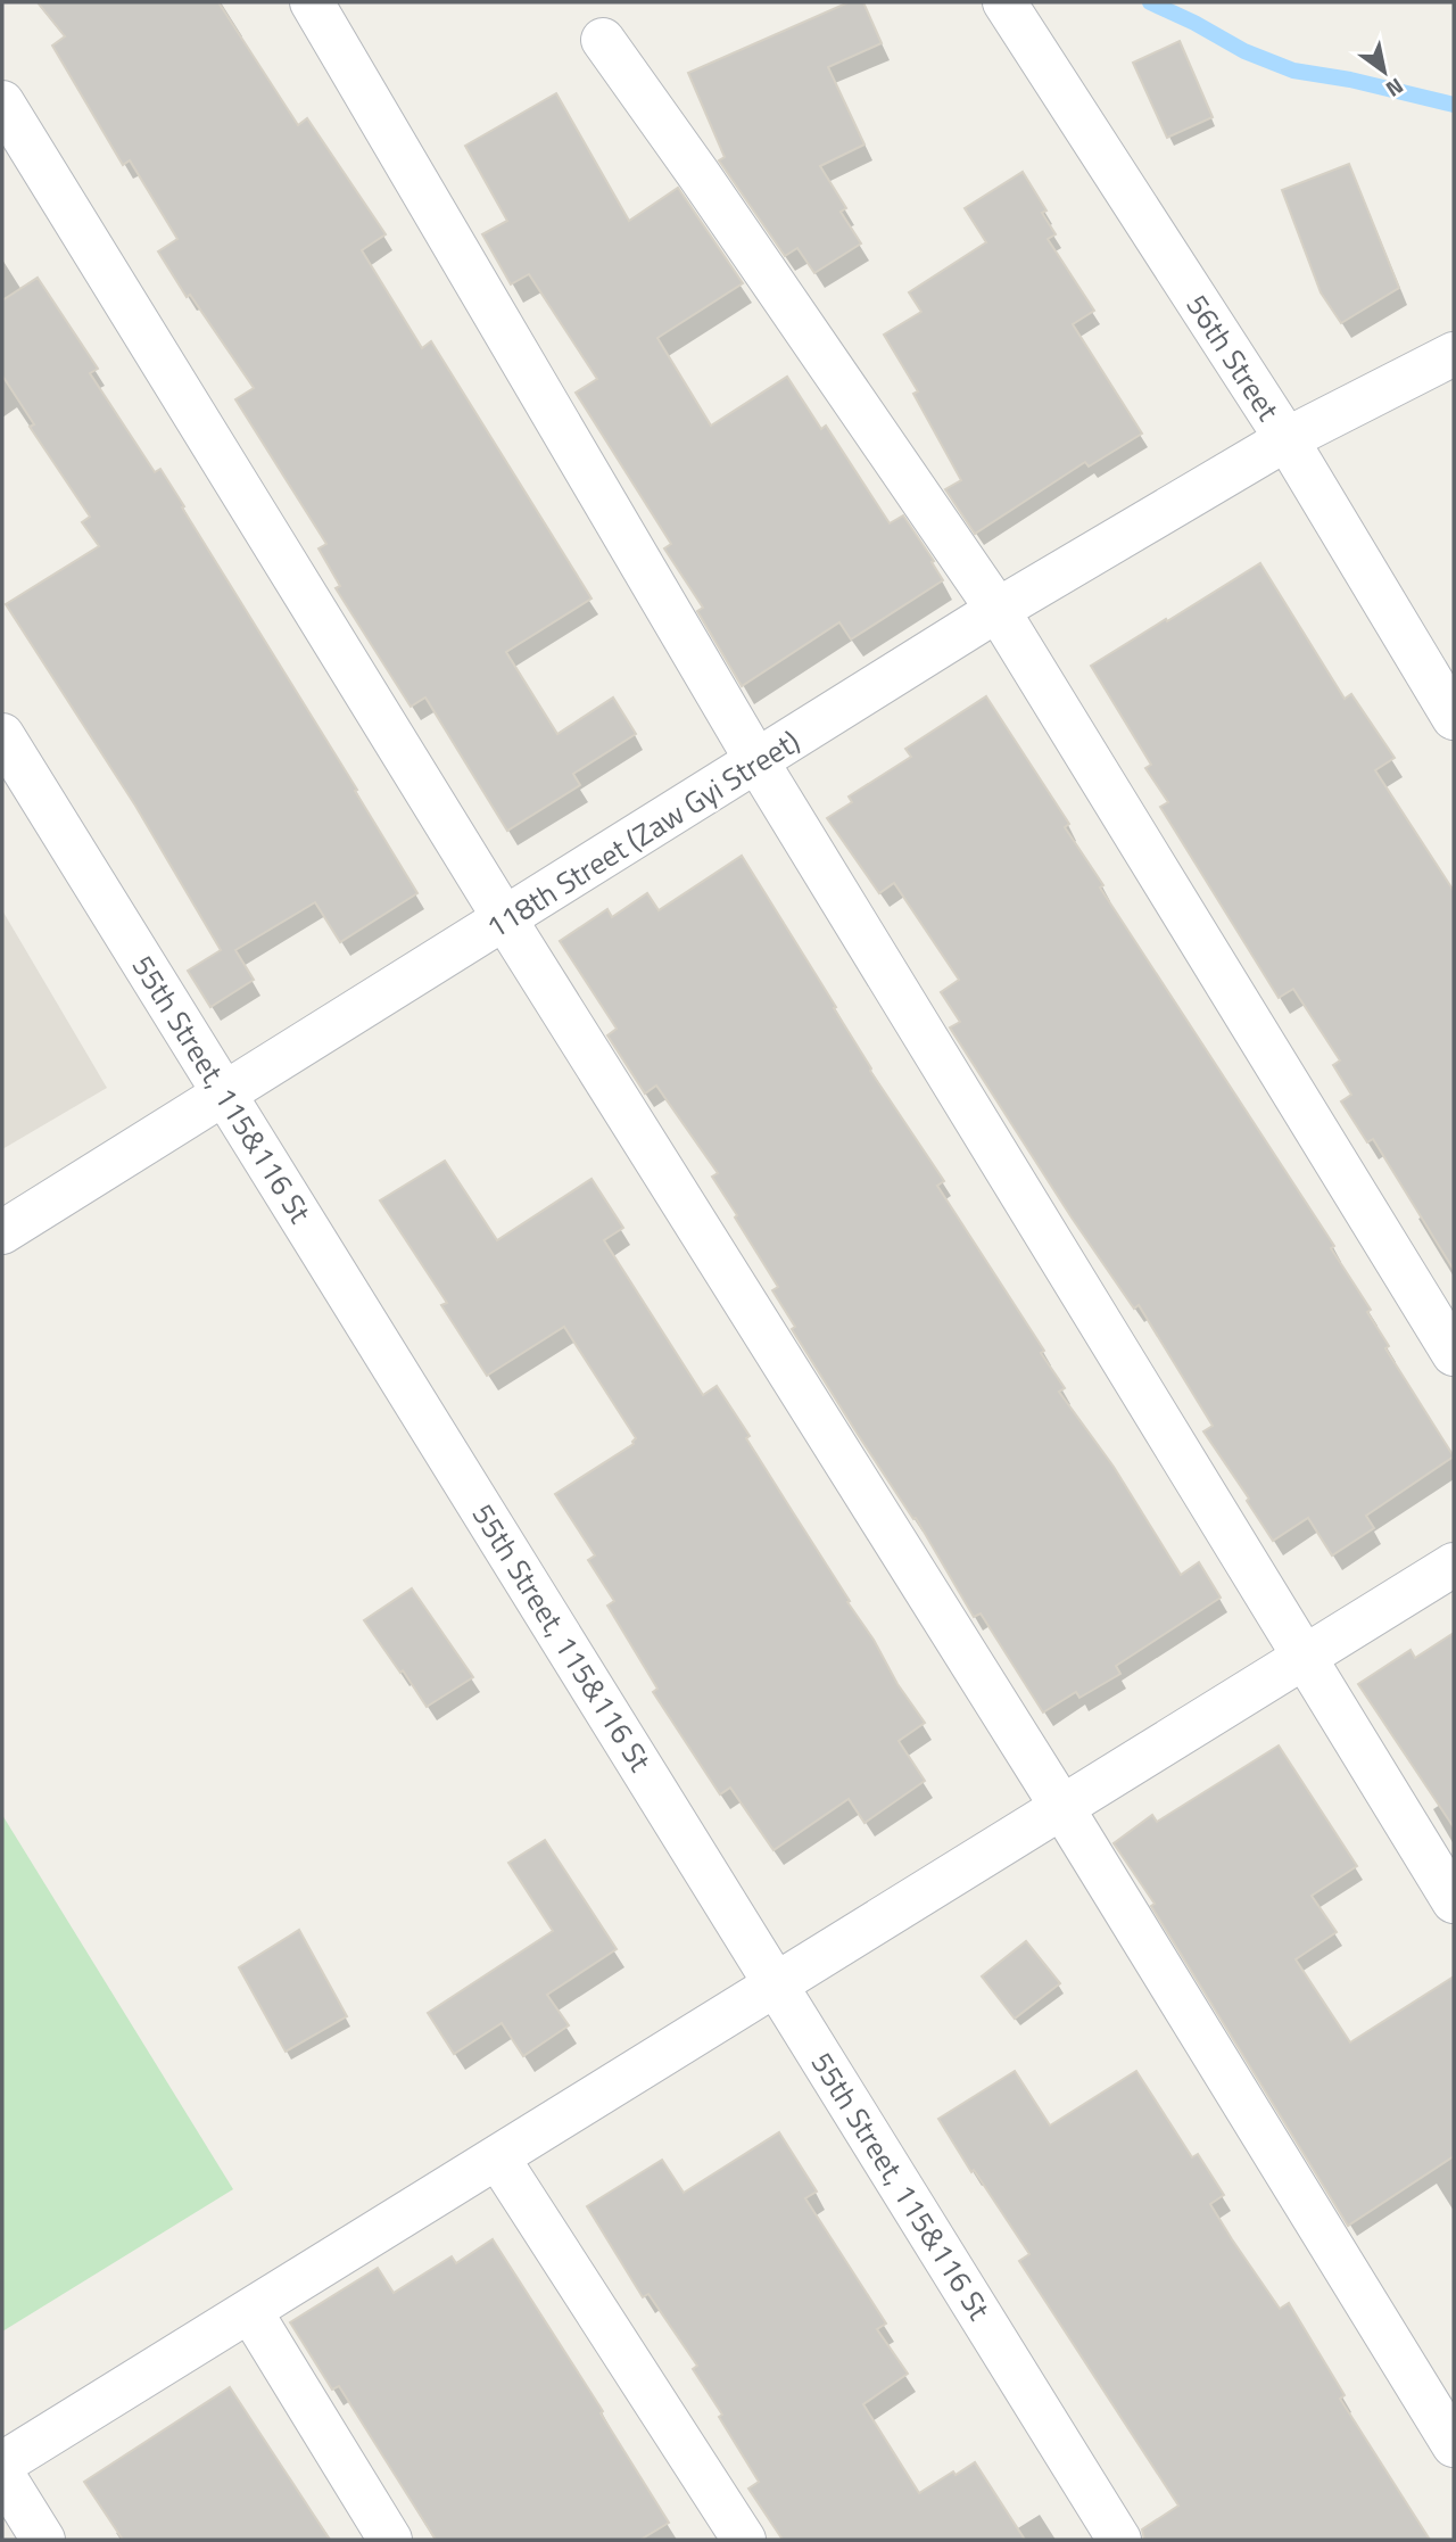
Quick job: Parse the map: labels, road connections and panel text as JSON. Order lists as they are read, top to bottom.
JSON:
{
  "streets": {
    "street": ["56th Street", "118th Street (Zaw Gyi Street)", "55th Street, 115&116 St"]
  },
  "crossings": [
    ["56th Street", "118th Street (Zaw Gyi Street)"],
    ["118th Street (Zaw Gyi Street)", "55th Street, 115&116 St"]
  ],
  "north": "bottom right"
}
